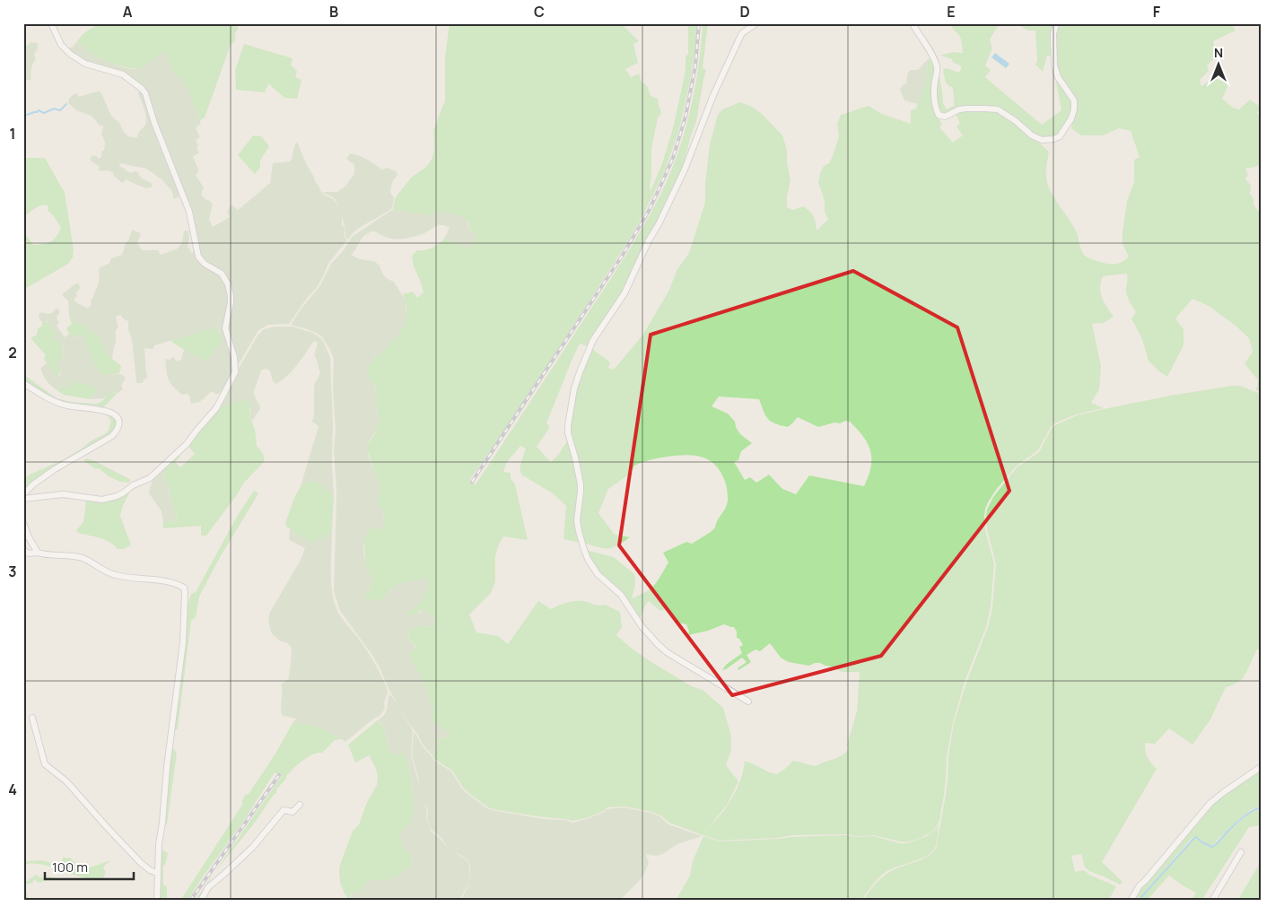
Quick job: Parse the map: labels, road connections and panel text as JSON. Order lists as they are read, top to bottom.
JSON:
{
  "scale_bar": "100 m",
  "north": "top",
  "grid": {
    "columns": [
      "A",
      "B",
      "C",
      "D",
      "E",
      "F"
    ],
    "rows": [
      "1",
      "2",
      "3",
      "4"
    ]
  }
}
